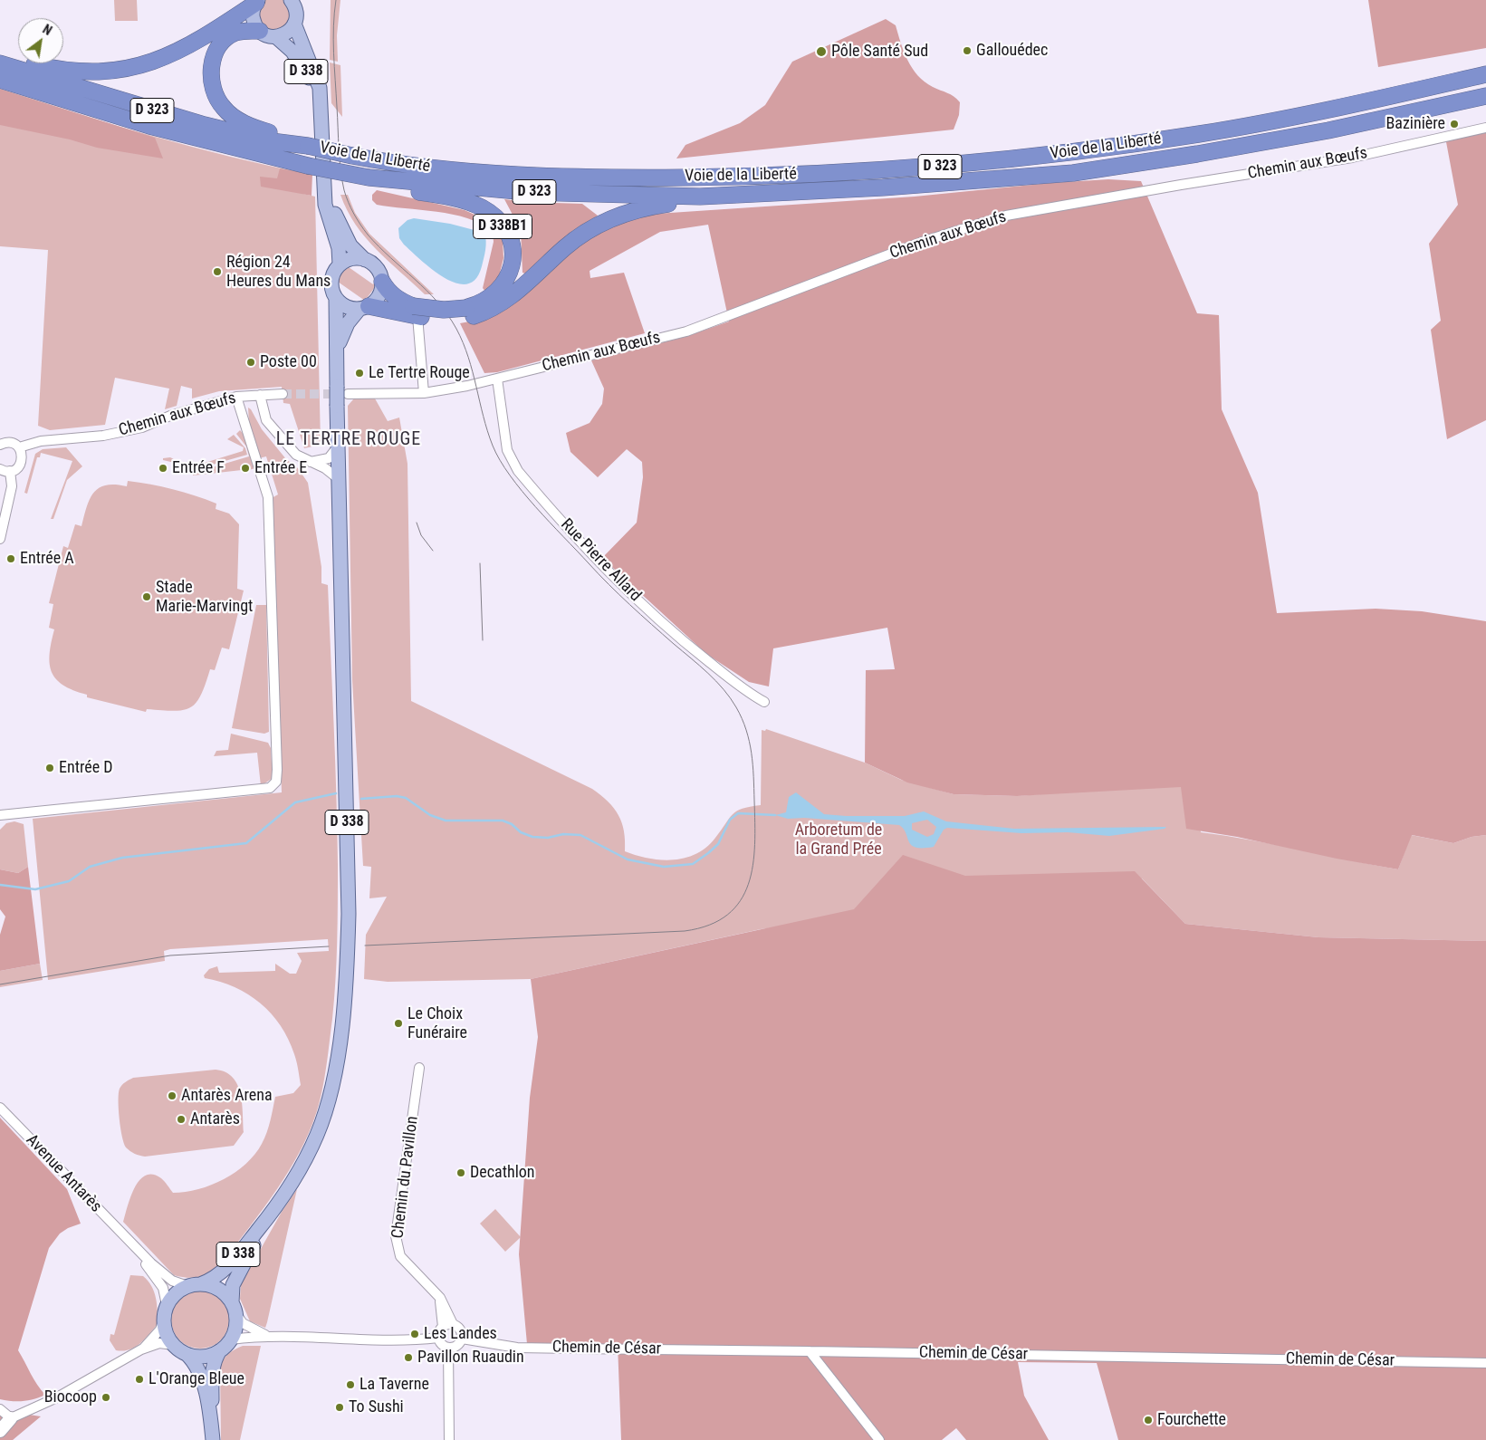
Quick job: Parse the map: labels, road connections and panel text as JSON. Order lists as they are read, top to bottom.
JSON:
{
  "streets": {
    "highway": ["D 323", "Voie de la Liberté", "D 338B1"],
    "main road": ["D 338"],
    "street": [
      "Chemin aux Bœufs",
      "Rue Pierre Allard",
      "Avenue Antarès",
      "Chemin du Pavillon",
      "Chemin de César"
    ]
  },
  "crossings": [
    ["D 338", "Chemin aux Bœufs"],
    ["D 338", "Avenue Antarès"],
    ["Voie de la Liberté", "D 338B1"],
    ["Chemin aux Bœufs", "Rue Pierre Allard"],
    ["Chemin du Pavillon", "Chemin de César"]
  ],
  "districts": ["LE TERTRE ROUGE"],
  "parks": ["Arboretum de la Grand Prée"],
  "places": [
    "Gallouédec",
    "Pôle Santé Sud",
    "Bazinière",
    "Région 24 Heures du Mans",
    "Poste 00",
    "Le Tertre Rouge",
    "Entrée F",
    "Entrée E",
    "Entrée A",
    "Stade Marie-Marvingt",
    "Entrée D",
    "Le Choix Funéraire",
    "Antarès Arena",
    "Antarès",
    "Decathlon",
    "Les Landes",
    "Pavillon Ruaudin",
    "L'Orange Bleue",
    "La Taverne",
    "Biocoop",
    "To Sushi",
    "Fourchette"
  ],
  "north": "top right"
}
